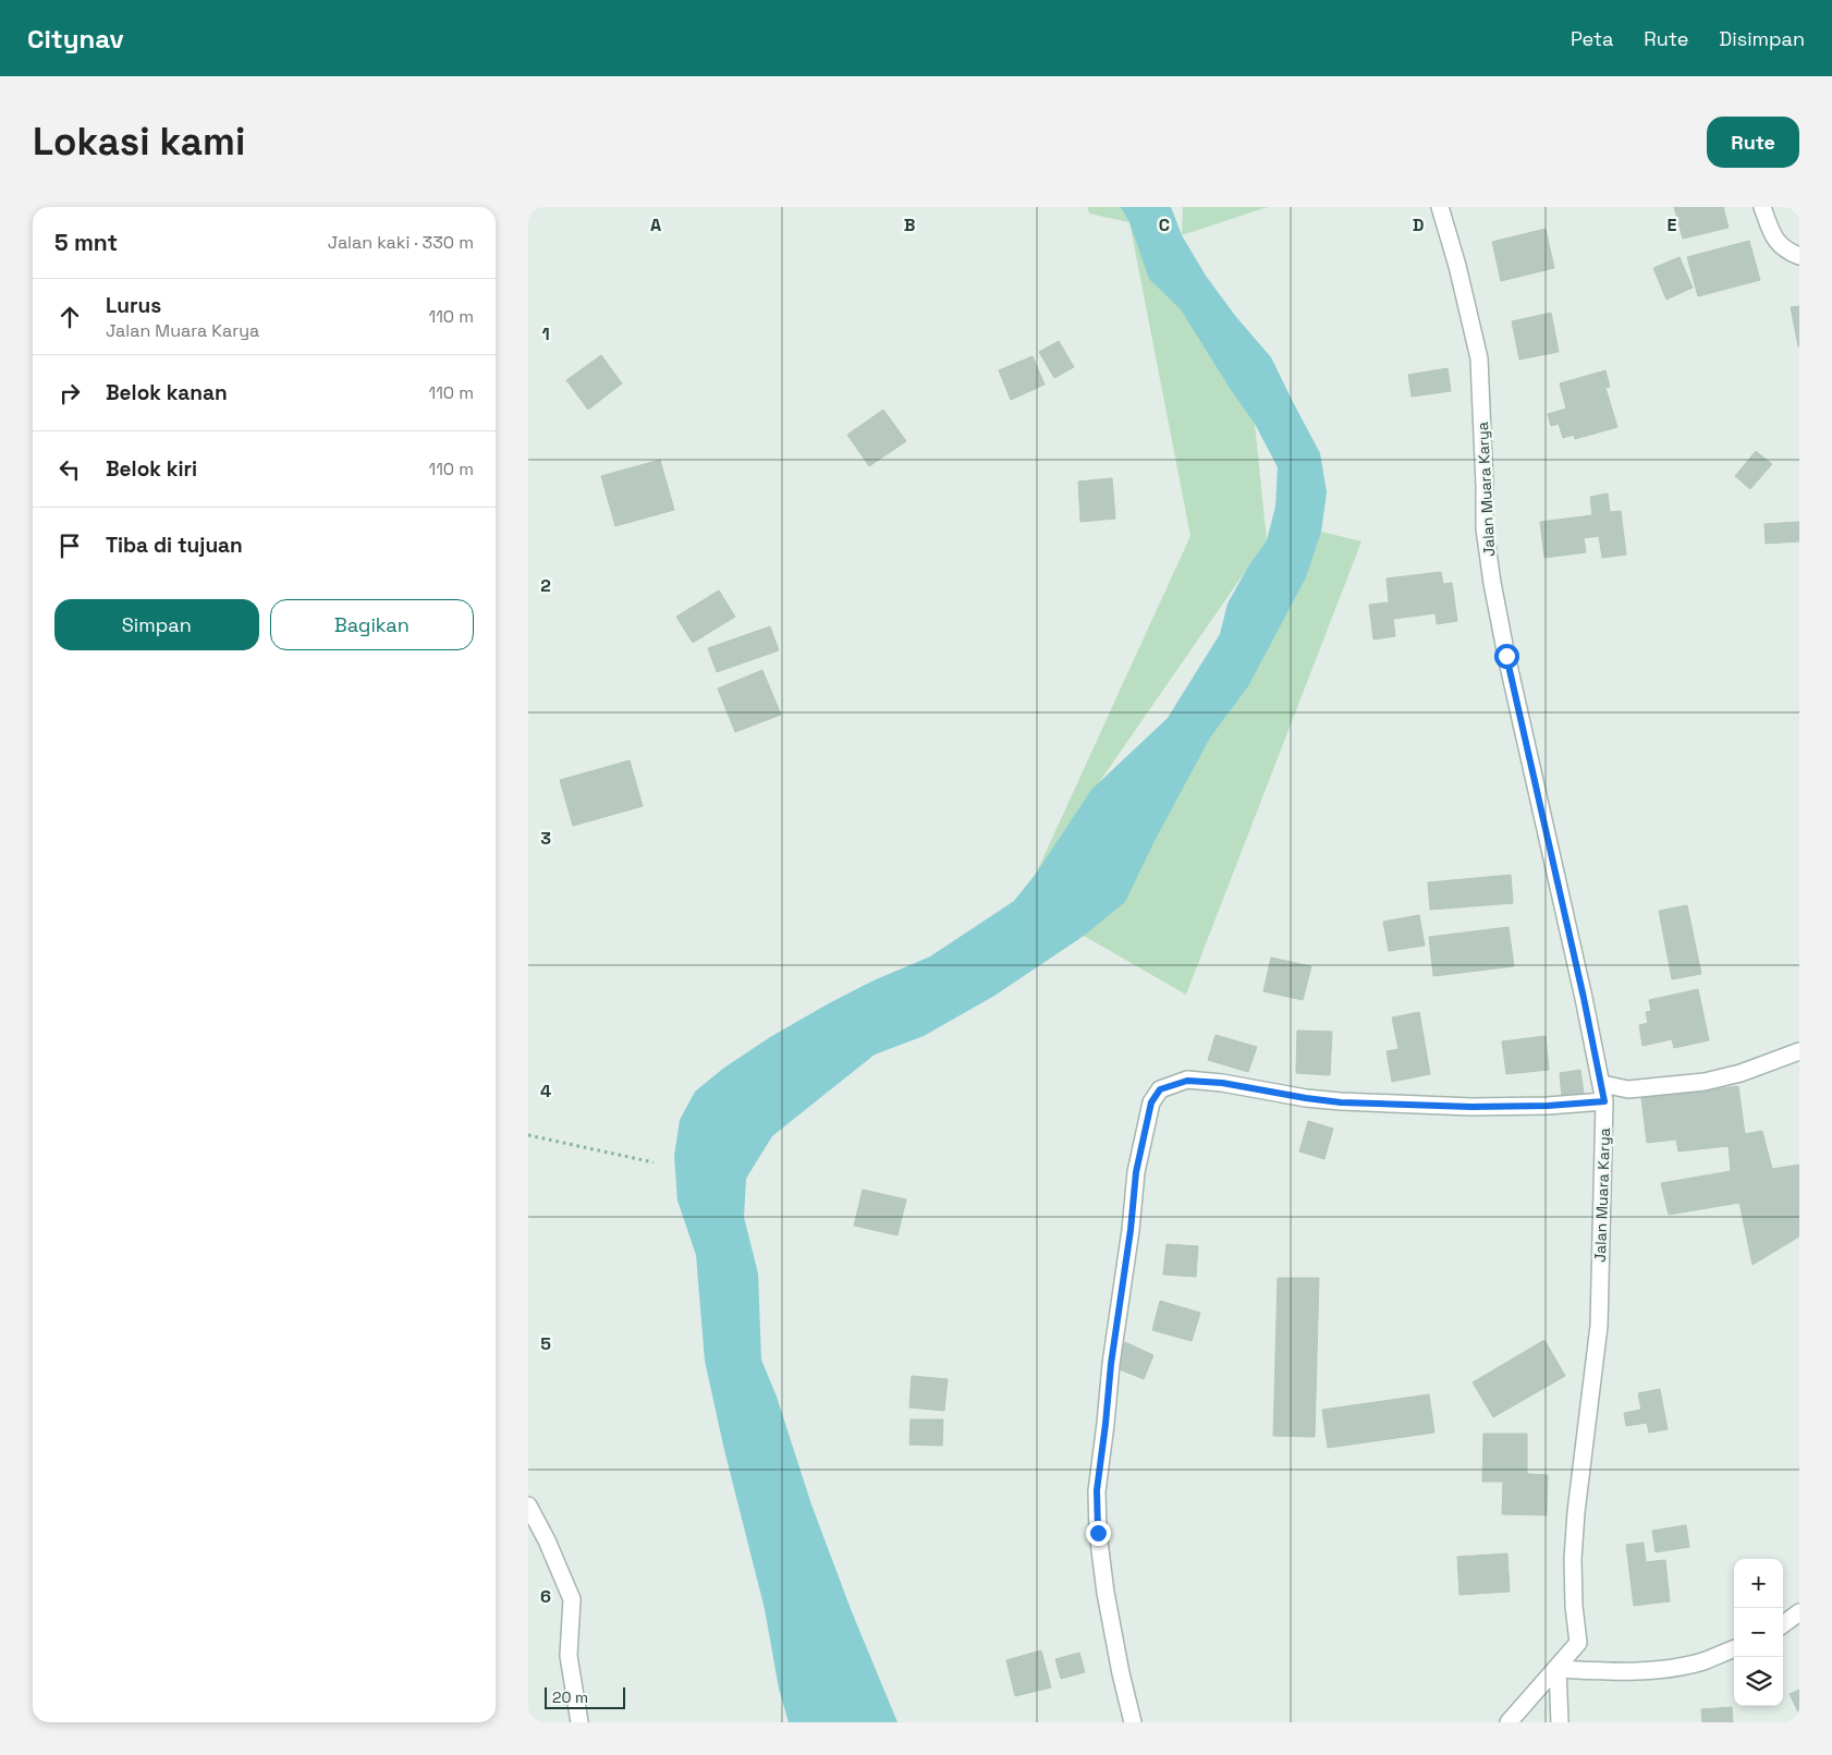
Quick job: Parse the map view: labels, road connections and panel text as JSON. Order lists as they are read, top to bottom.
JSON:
{
  "streets": {
    "street": ["Jalan Muara Karya"]
  },
  "scale_bar": "20 m",
  "page": {
    "header": "Citynav",
    "nav": ["Peta", "Rute", "Disimpan"],
    "buttons": [
      "Rute",
      ["Simpan", "Bagikan"]
    ],
    "title": "Lokasi kami",
    "heading": ["5 mnt", "Jalan kaki · 330 m"],
    "list": [
      ["Lurus", "Jalan Muara Karya", "110 m"],
      ["Belok kanan", "110 m"],
      ["Belok kiri", "110 m"],
      "Tiba di tujuan"
    ],
    "map_buttons": ["+", "−"],
    "scale": "20 m"
  },
  "grid": {
    "columns": [
      "A",
      "B",
      "C",
      "D",
      "E"
    ],
    "rows": [
      "1",
      "2",
      "3",
      "4",
      "5",
      "6"
    ]
  }
}
